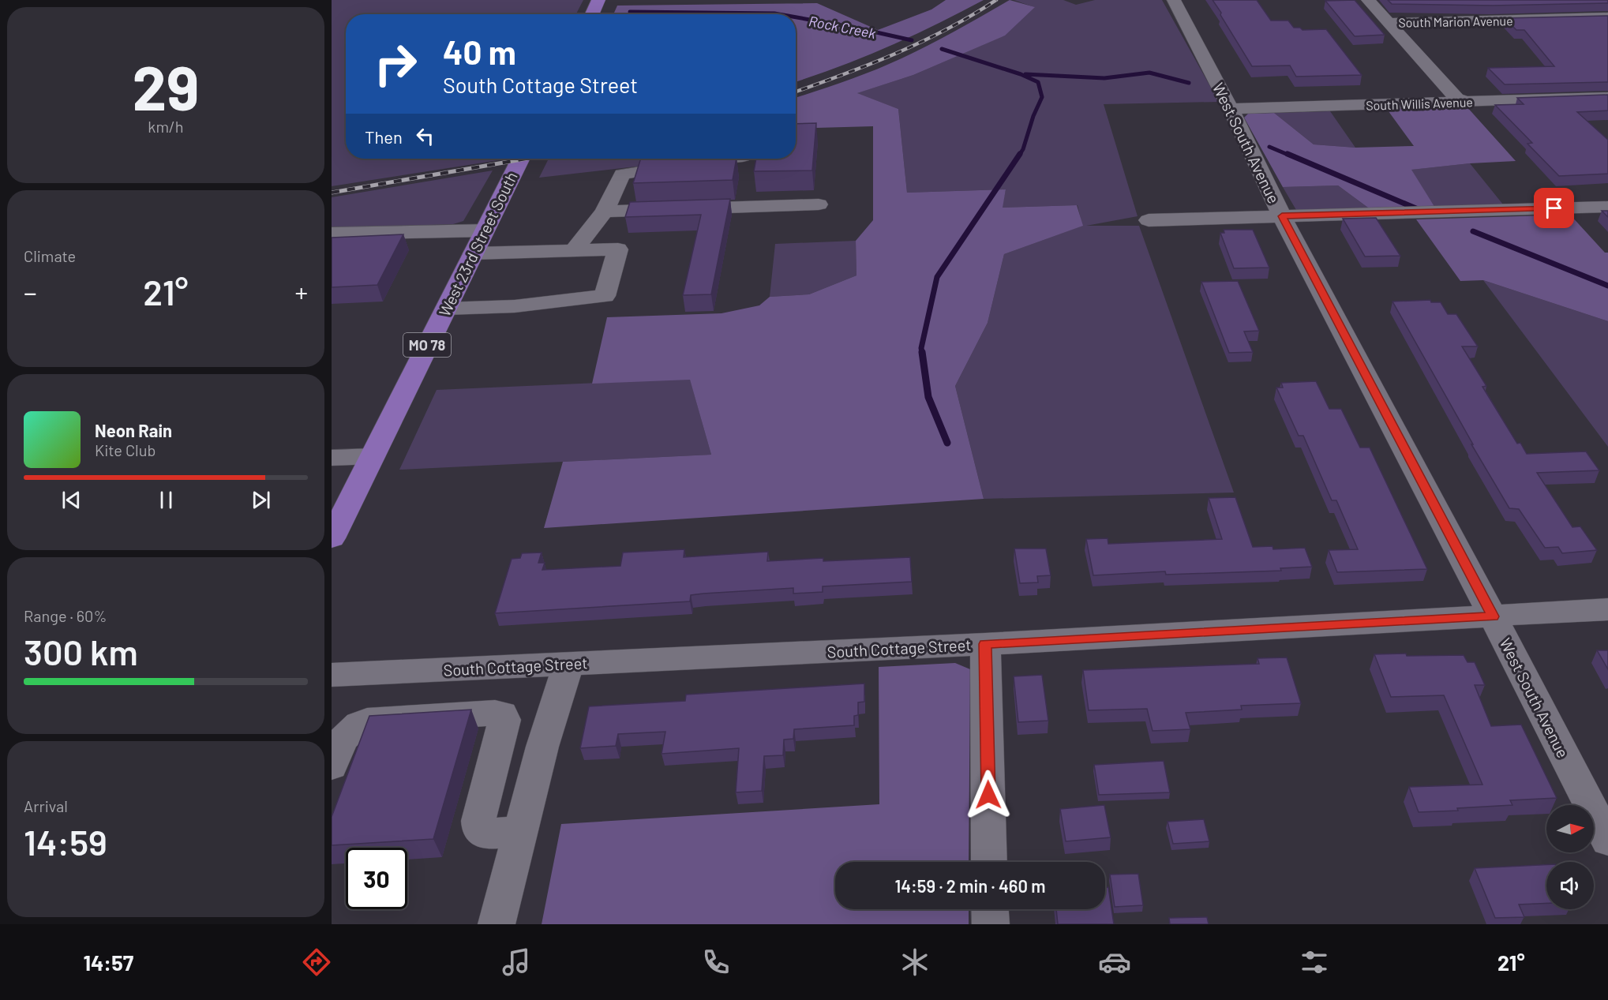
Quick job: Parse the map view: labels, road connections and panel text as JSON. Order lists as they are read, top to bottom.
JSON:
{
  "streets": {
    "main road": ["West 23rd Street South", "MO 78"],
    "street": [
      "South Marion Avenue",
      "South Willis Avenue",
      "West South Avenue",
      "South Cottage Street"
    ]
  },
  "crossings": [
    ["South Willis Avenue", "West South Avenue"],
    ["West South Avenue", "South Cottage Street"]
  ],
  "water": ["Rock Creek"],
  "north": "right",
  "page": {
    "tile": [
      ["29", "km/h"],
      "Climate",
      ["Range · 60%", "300 km"],
      ["Arrival", "14:59"]
    ],
    "turn": ["40 m", "South Cottage Street"],
    "then": "Then",
    "heat": ["−", "21°", "+"],
    "song": ["Neon Rain", "Kite Club"],
    "limit": "30",
    "trip": "14:59 · 2 min · 460 m",
    "tabs": ["14:57", "21°"]
  }
}
